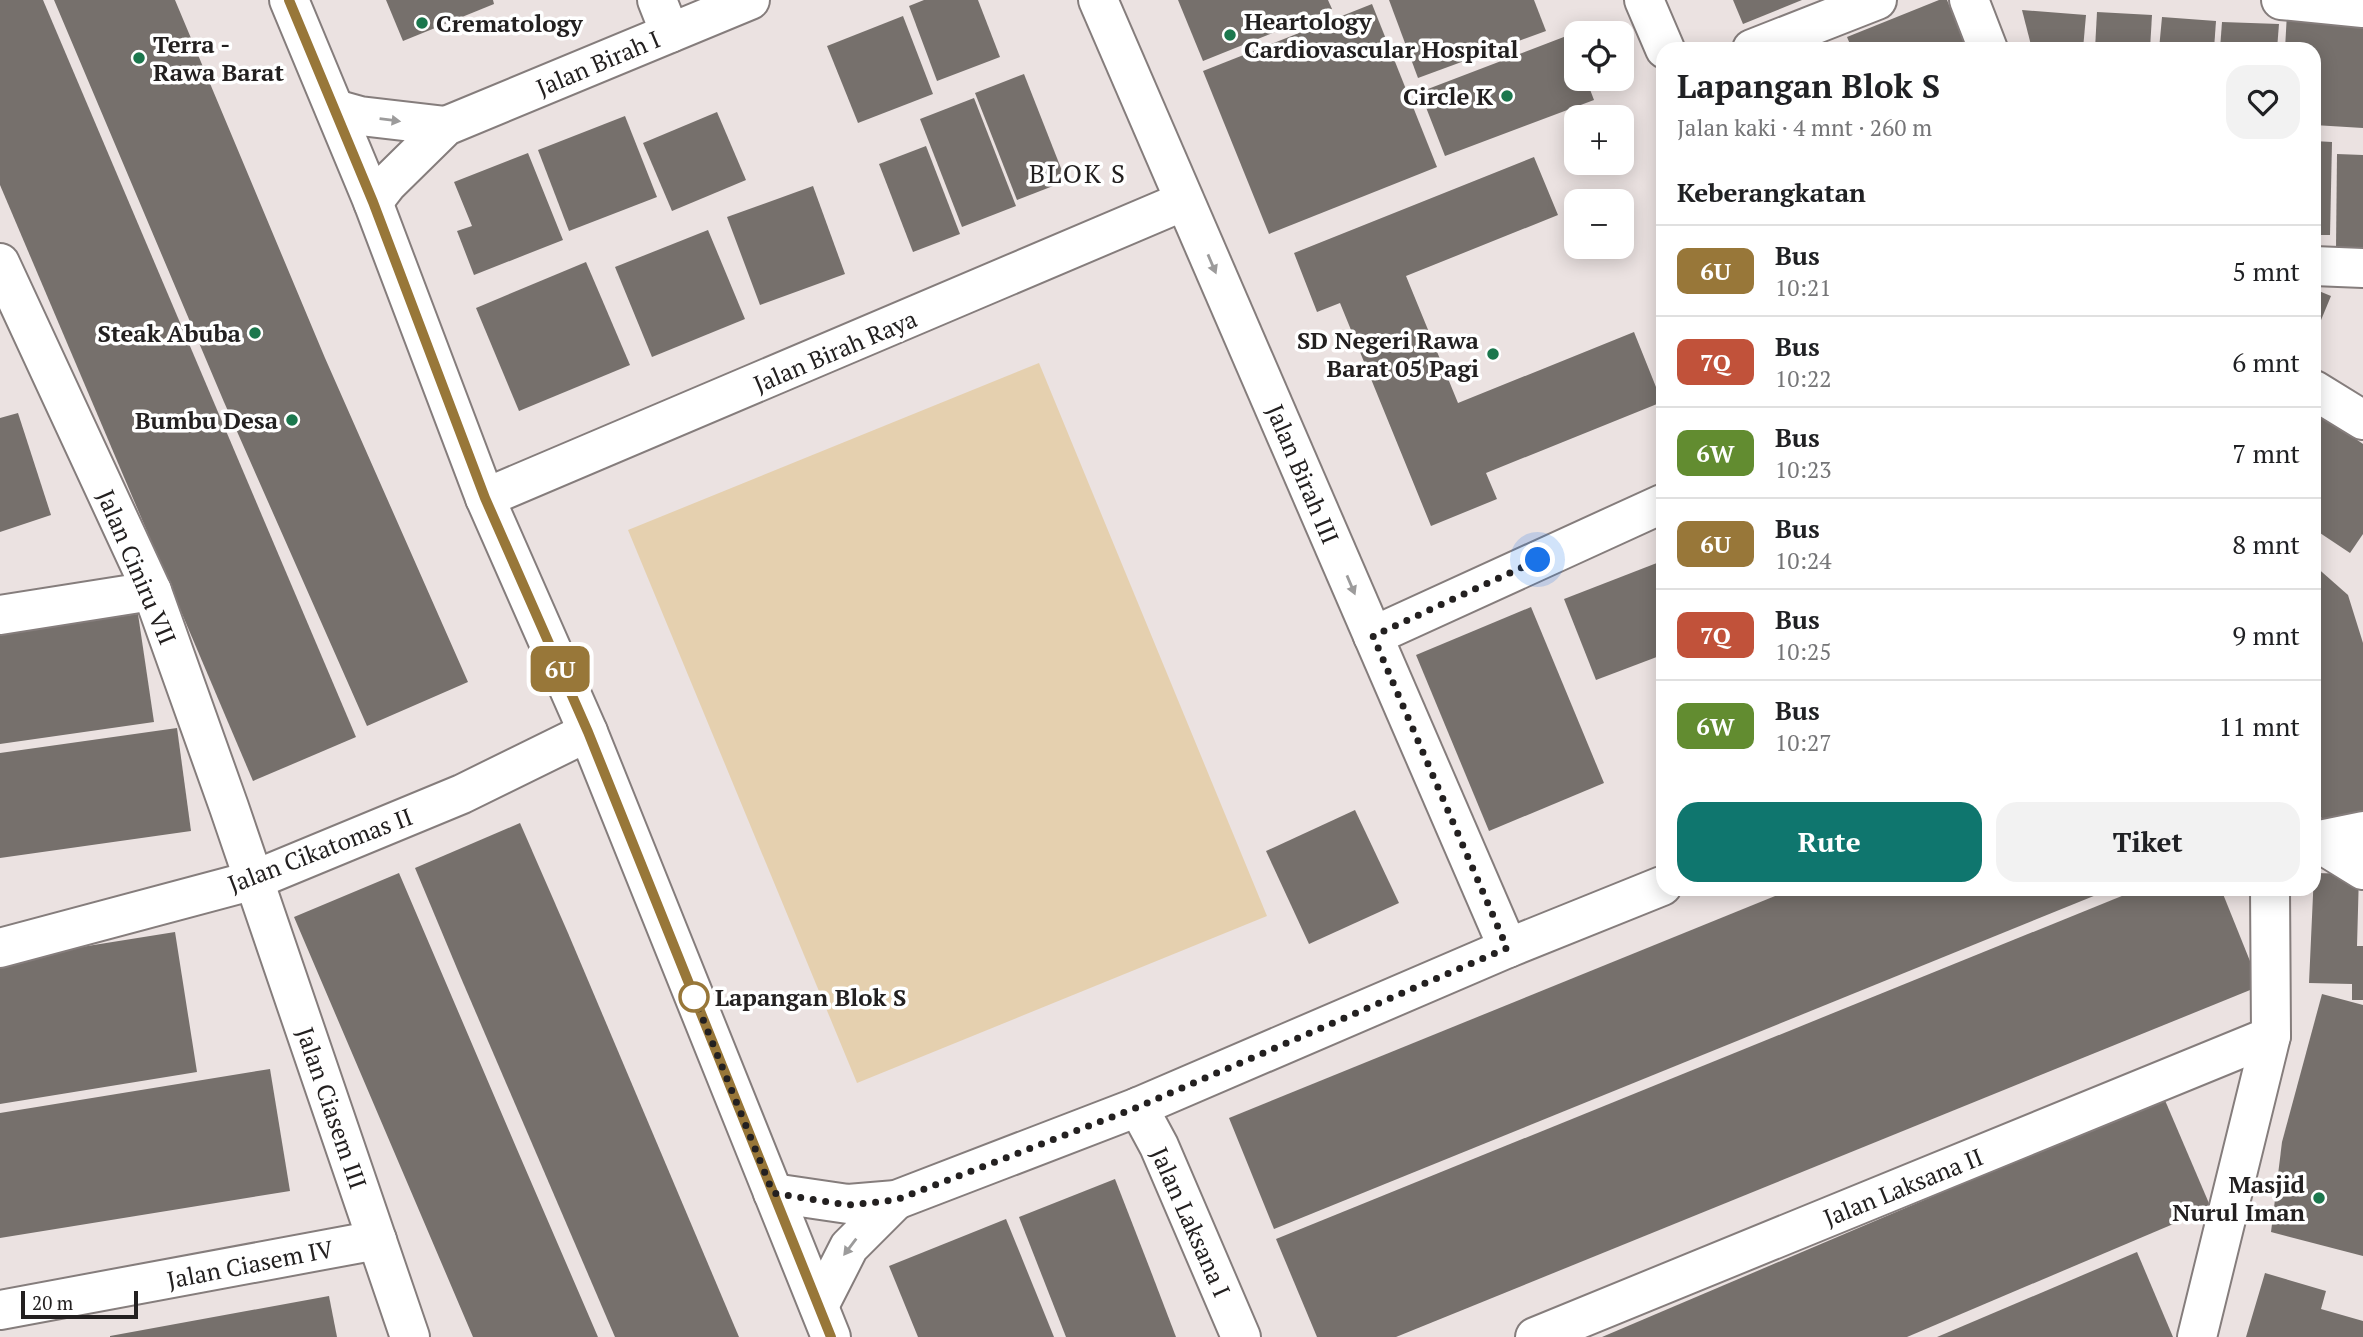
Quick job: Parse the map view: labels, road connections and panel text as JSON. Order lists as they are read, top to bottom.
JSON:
{
  "streets": {
    "street": [
      "Jalan Birah I",
      "Jalan Birah Raya",
      "Jalan Birah III",
      "Jalan Ciniru VII",
      "Jalan Cikatomas II",
      "Jalan Ciasem III",
      "Jalan Laksana II",
      "Jalan Laksana I",
      "Jalan Ciasem IV"
    ]
  },
  "crossings": [
    ["Jalan Birah Raya", "Jalan Birah III"],
    ["Jalan Ciniru VII", "Jalan Cikatomas II"],
    ["Jalan Ciniru VII", "Jalan Ciasem III"],
    ["Jalan Cikatomas II", "Jalan Ciasem III"],
    ["Jalan Ciasem III", "Jalan Ciasem IV"]
  ],
  "one_way": ["Jalan Birah III"],
  "districts": ["BLOK S"],
  "places": [
    "Crematology",
    "Heartology Cardiovascular Hospital",
    "Terra - Rawa Barat",
    "Circle K",
    "Steak Abuba",
    "SD Negeri Rawa Barat 05 Pagi",
    "Bumbu Desa",
    "Lapangan Blok S",
    "Masjid Nurul Iman"
  ],
  "lines": ["bus line 6U"],
  "scale_bar": "20 m",
  "page": {
    "on_map": "6U",
    "map_buttons": ["+", "−"],
    "heading": [
      ["Lapangan Blok S", "Jalan kaki · 4 mnt · 260 m"],
      "Keberangkatan"
    ],
    "list": [
      {
        "mark": "6U",
        "name": "Bus",
        "note": "10:21",
        "value": "5 mnt"
      },
      {
        "mark": "7Q",
        "name": "Bus",
        "note": "10:22",
        "value": "6 mnt"
      },
      {
        "mark": "6W",
        "name": "Bus",
        "note": "10:23",
        "value": "7 mnt"
      },
      {
        "mark": "6U",
        "name": "Bus",
        "note": "10:24",
        "value": "8 mnt"
      },
      {
        "mark": "7Q",
        "name": "Bus",
        "note": "10:25",
        "value": "9 mnt"
      },
      {
        "mark": "6W",
        "name": "Bus",
        "note": "10:27",
        "value": "11 mnt"
      }
    ],
    "buttons": ["Rute", "Tiket"],
    "scale": "20 m"
  }
}
